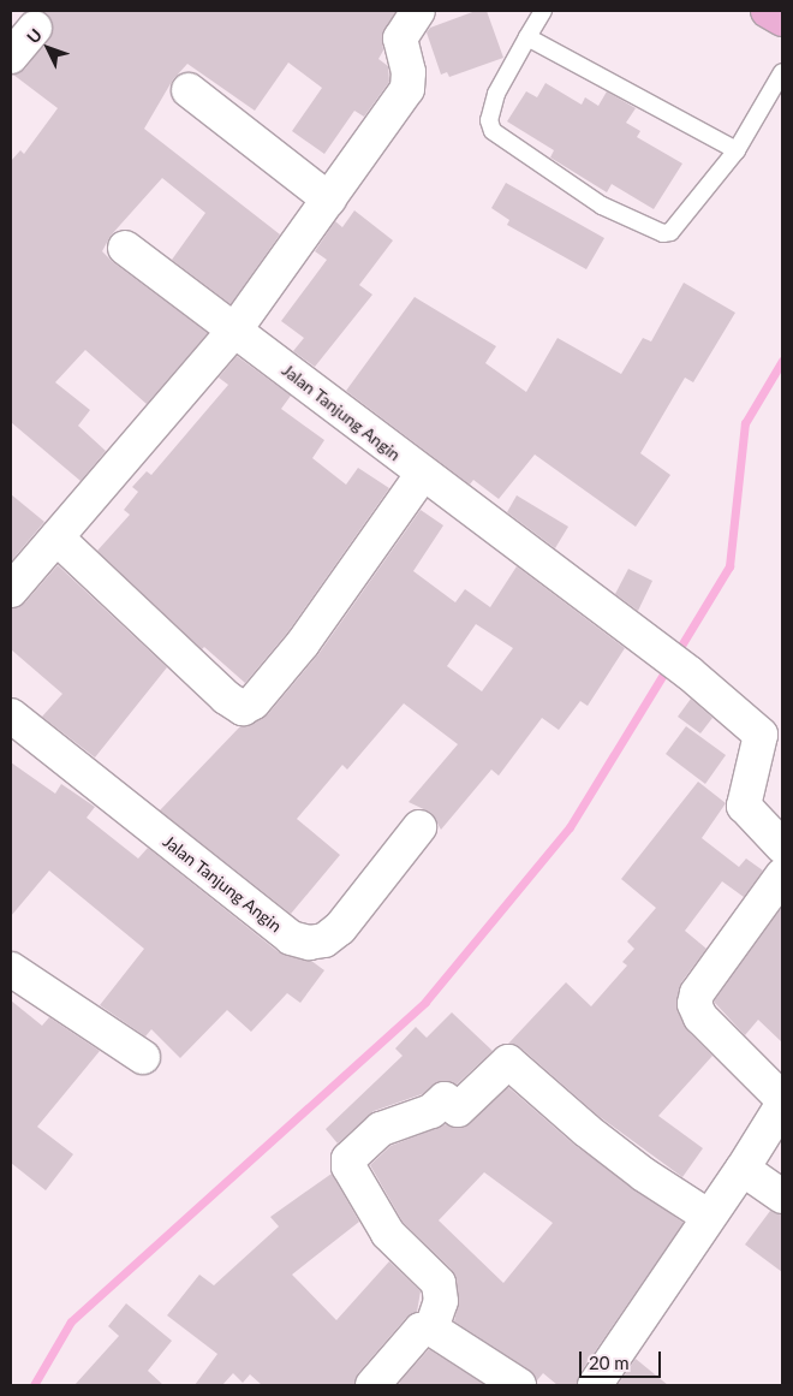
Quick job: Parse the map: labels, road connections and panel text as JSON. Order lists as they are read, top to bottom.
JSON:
{
  "streets": {
    "street": ["Jalan Tanjung Angin"]
  },
  "scale_bar": "20 m",
  "north": "top left"
}
